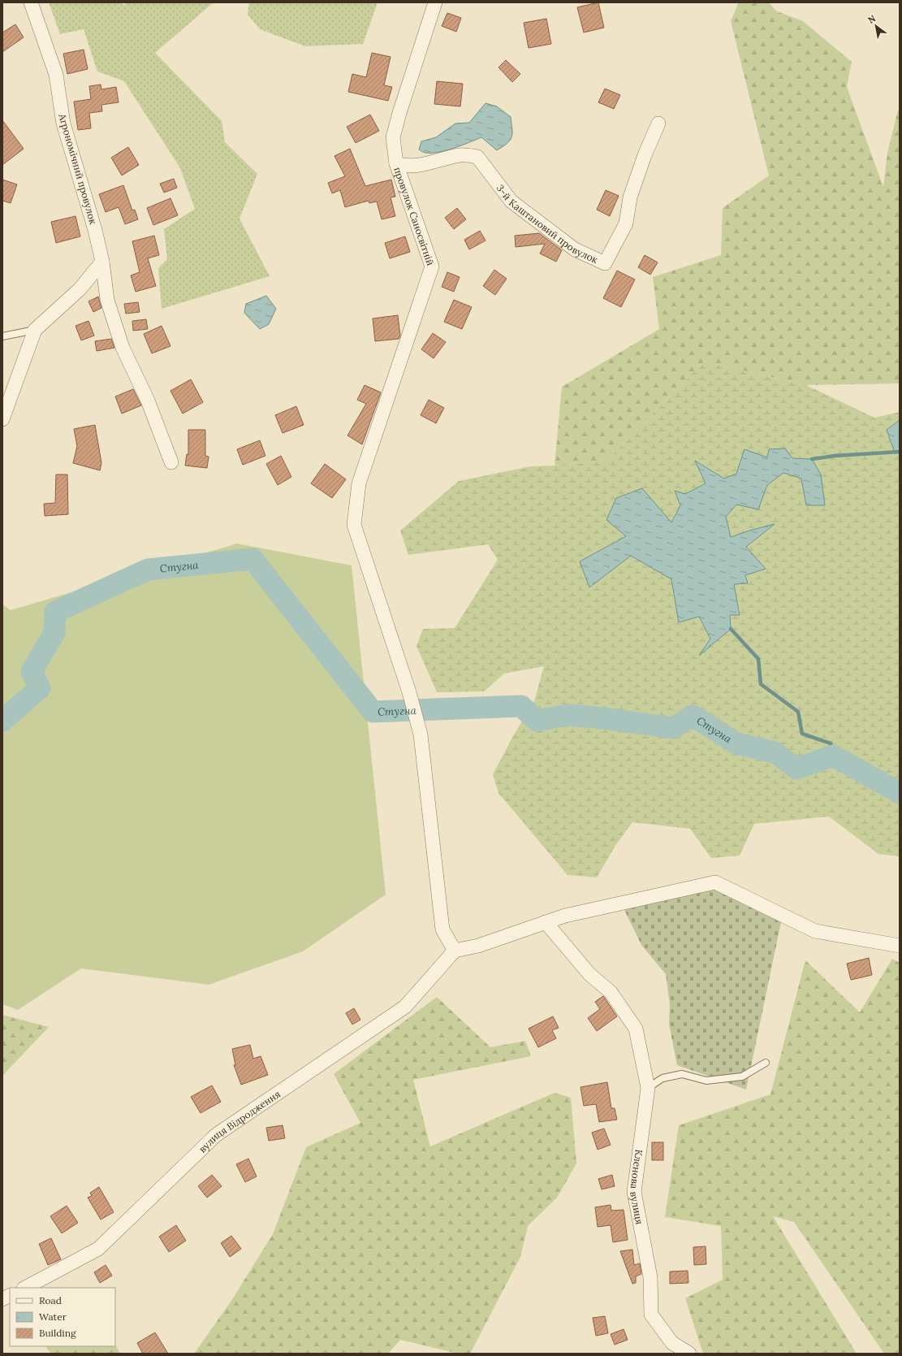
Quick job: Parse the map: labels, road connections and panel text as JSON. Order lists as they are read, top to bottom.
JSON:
{
  "streets": {
    "street": [
      "Агрономічний провулок",
      "провулок Саносвітній",
      "3-й Каштановий провулок",
      "вулиця Відродження",
      "Кленова вулиця"
    ]
  },
  "crossings": [
    ["провулок Саносвітній", "3-й Каштановий провулок"],
    ["провулок Саносвітній", "вулиця Відродження"]
  ],
  "water": ["Стугна"],
  "legend": ["Road", "Water", "Building"],
  "north": "top left"
}
